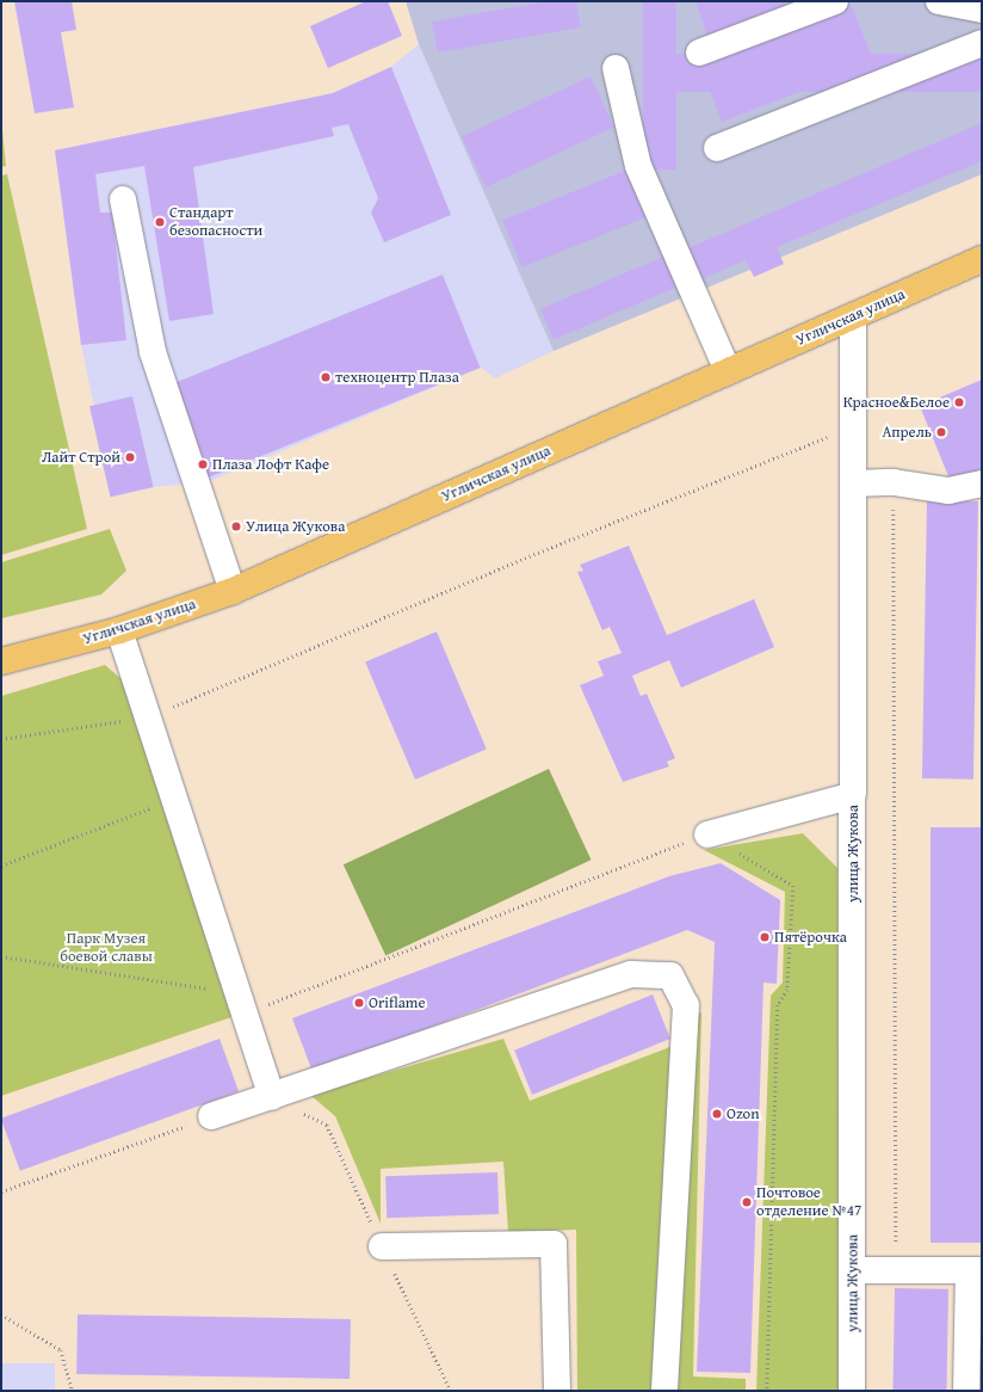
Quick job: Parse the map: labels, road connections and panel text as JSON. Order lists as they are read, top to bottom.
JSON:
{
  "streets": {
    "main road": ["Угличская улица"],
    "street": ["улица Жукова"]
  },
  "crossings": [
    ["Угличская улица", "улица Жукова"]
  ],
  "parks": ["Парк Музея боевой славы"],
  "places": [
    "Стандарт безопасности",
    "техноцентр Плаза",
    "Красное&Белое",
    "Апрель",
    "Лайт Строй",
    "Плаза Лофт Кафе",
    "Улица Жукова",
    "Пятёрочка",
    "Oriflame",
    "Ozon",
    "Почтовое отделение №47"
  ]
}
